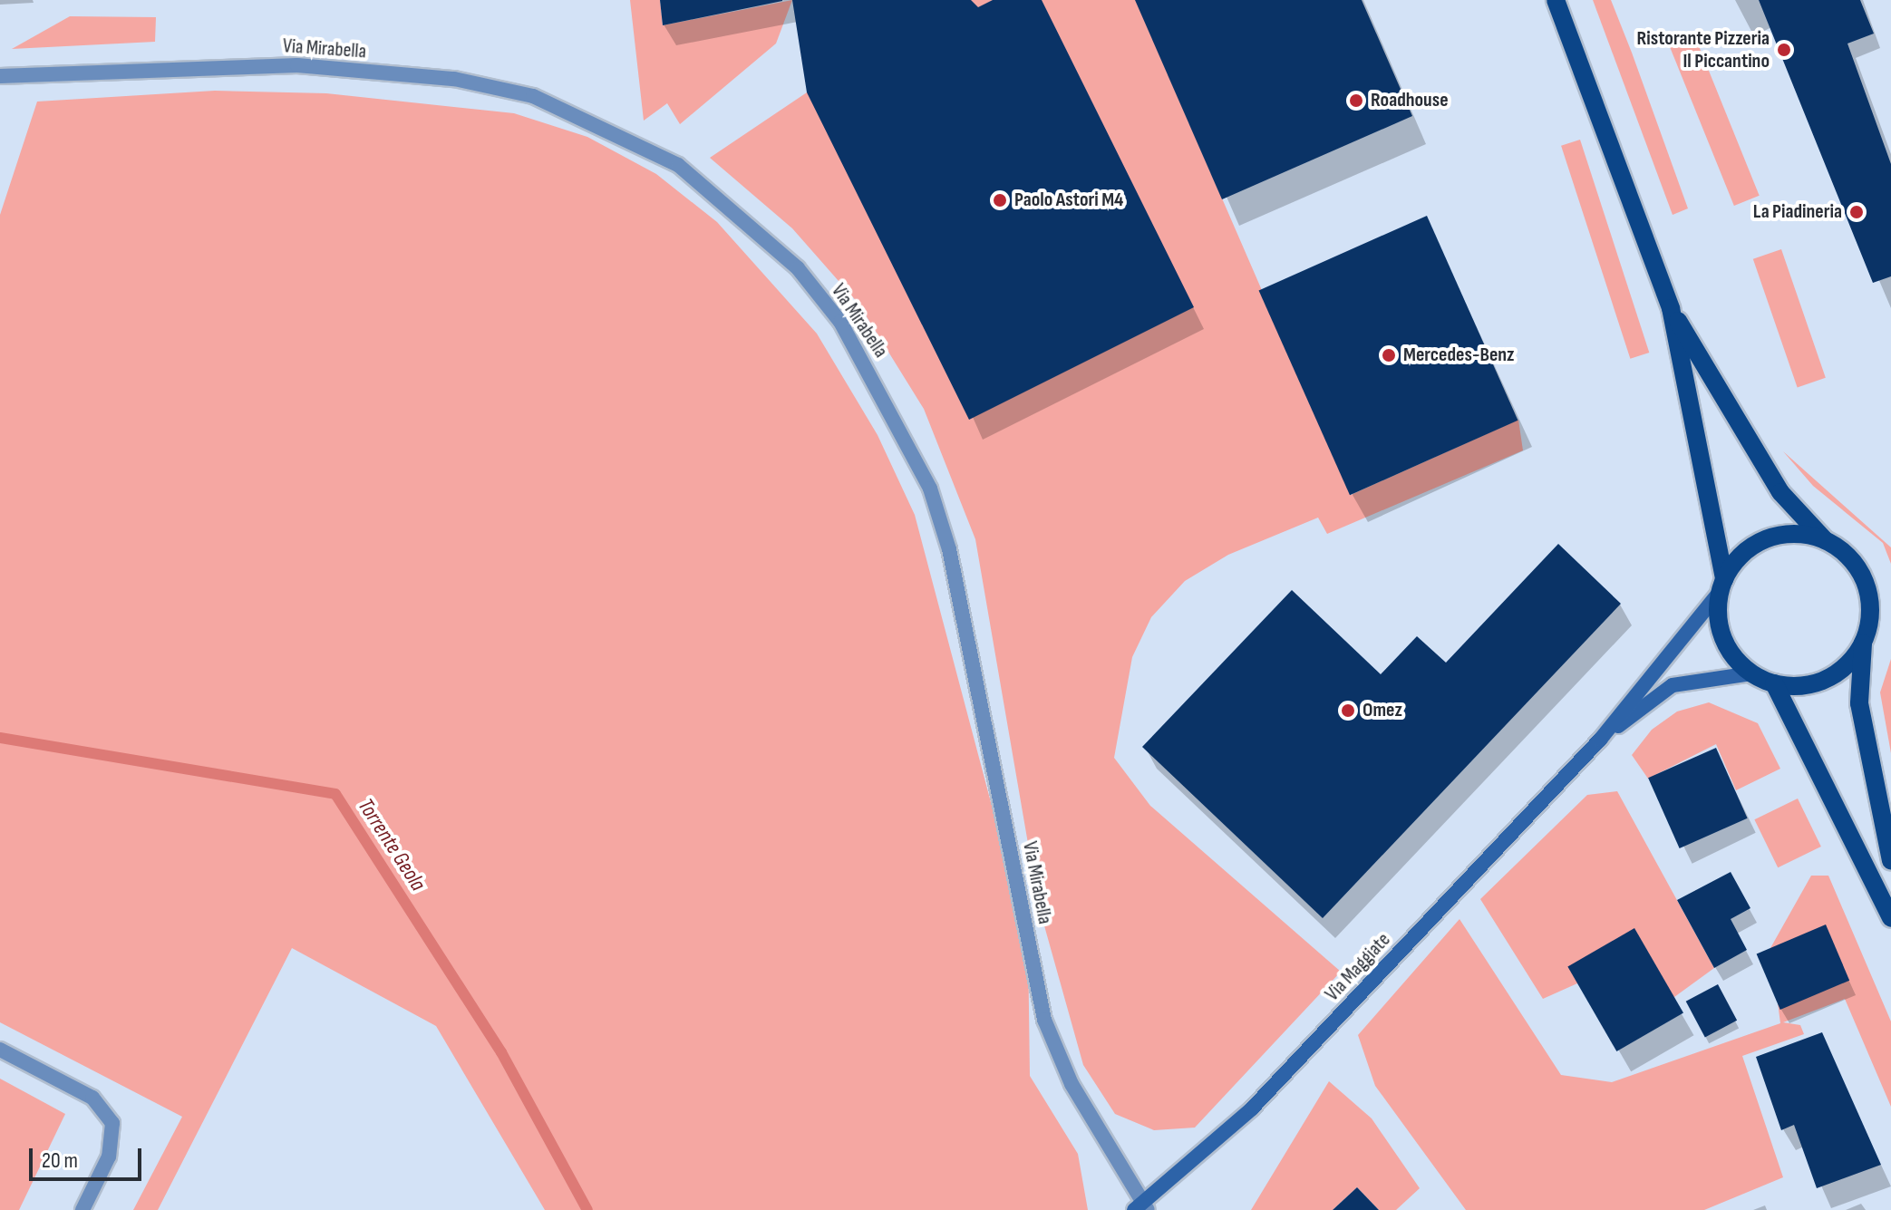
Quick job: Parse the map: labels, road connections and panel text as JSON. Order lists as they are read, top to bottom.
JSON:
{
  "streets": {
    "street": ["Via Mirabella", "Via Maggiate"]
  },
  "crossings": [
    ["Via Mirabella", "Via Maggiate"]
  ],
  "water": ["Torrente Geola"],
  "places": [
    "Ristorante Pizzeria Il Piccantino",
    "Roadhouse",
    "Paolo Astori M4",
    "La Piadineria",
    "Mercedes-Benz",
    "Omez"
  ],
  "scale_bar": "20 m"
}
